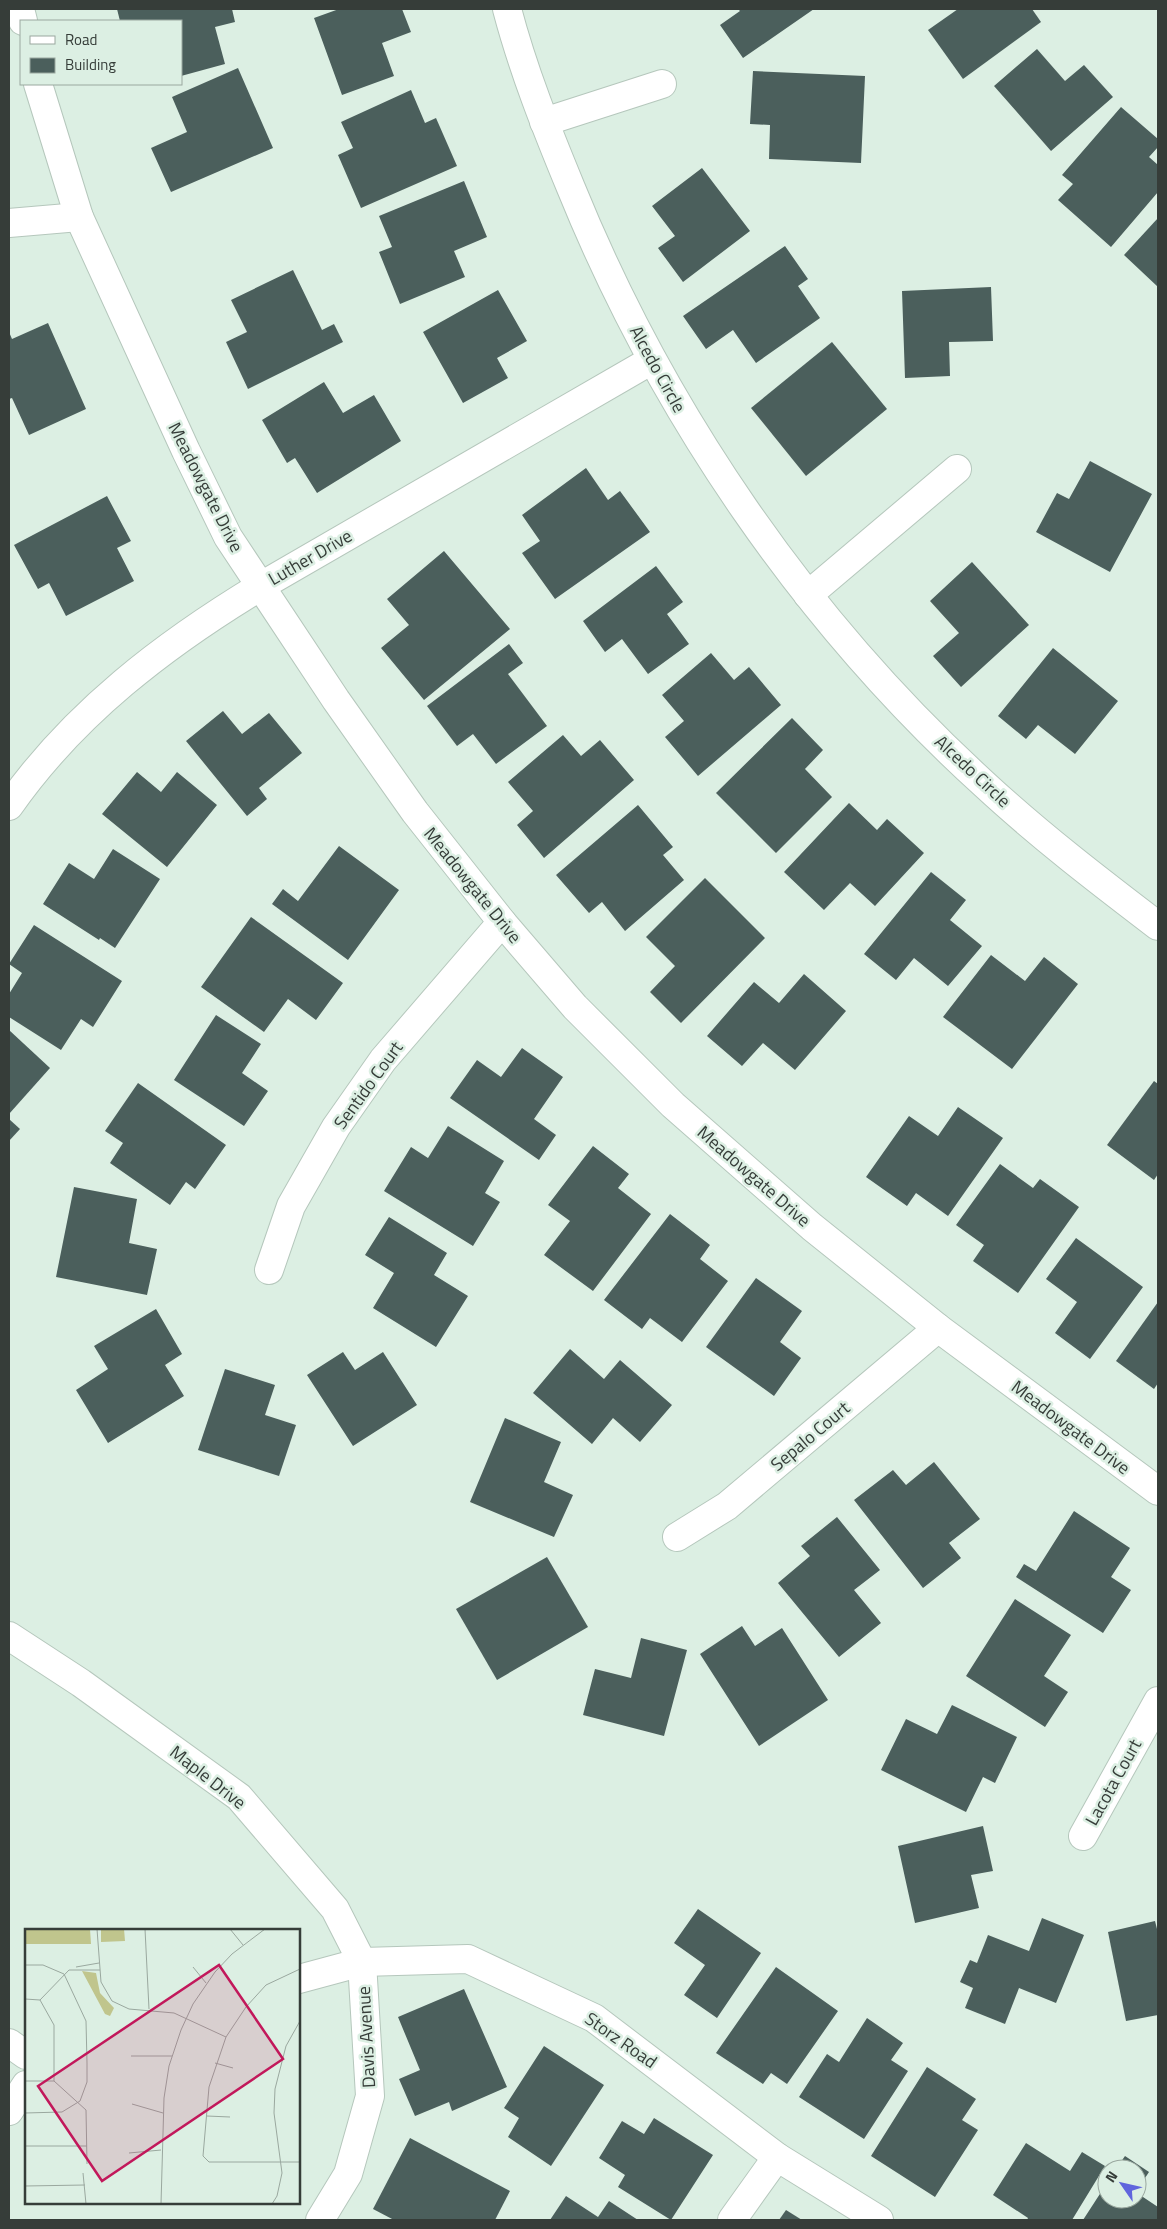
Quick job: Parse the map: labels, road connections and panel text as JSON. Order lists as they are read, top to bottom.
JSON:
{
  "streets": {
    "street": [
      "Alcedo Circle",
      "Meadowgate Drive",
      "Luther Drive",
      "Sentido Court",
      "Sepalo Court",
      "Maple Drive",
      "Lacota Court",
      "Davis Avenue",
      "Storz Road"
    ]
  },
  "crossings": [
    ["Alcedo Circle", "Luther Drive"],
    ["Meadowgate Drive", "Luther Drive"],
    ["Meadowgate Drive", "Sentido Court"],
    ["Meadowgate Drive", "Sepalo Court"],
    ["Maple Drive", "Davis Avenue"],
    ["Maple Drive", "Storz Road"],
    ["Davis Avenue", "Storz Road"]
  ],
  "legend": ["Road", "Building"],
  "north": "top left"
}
